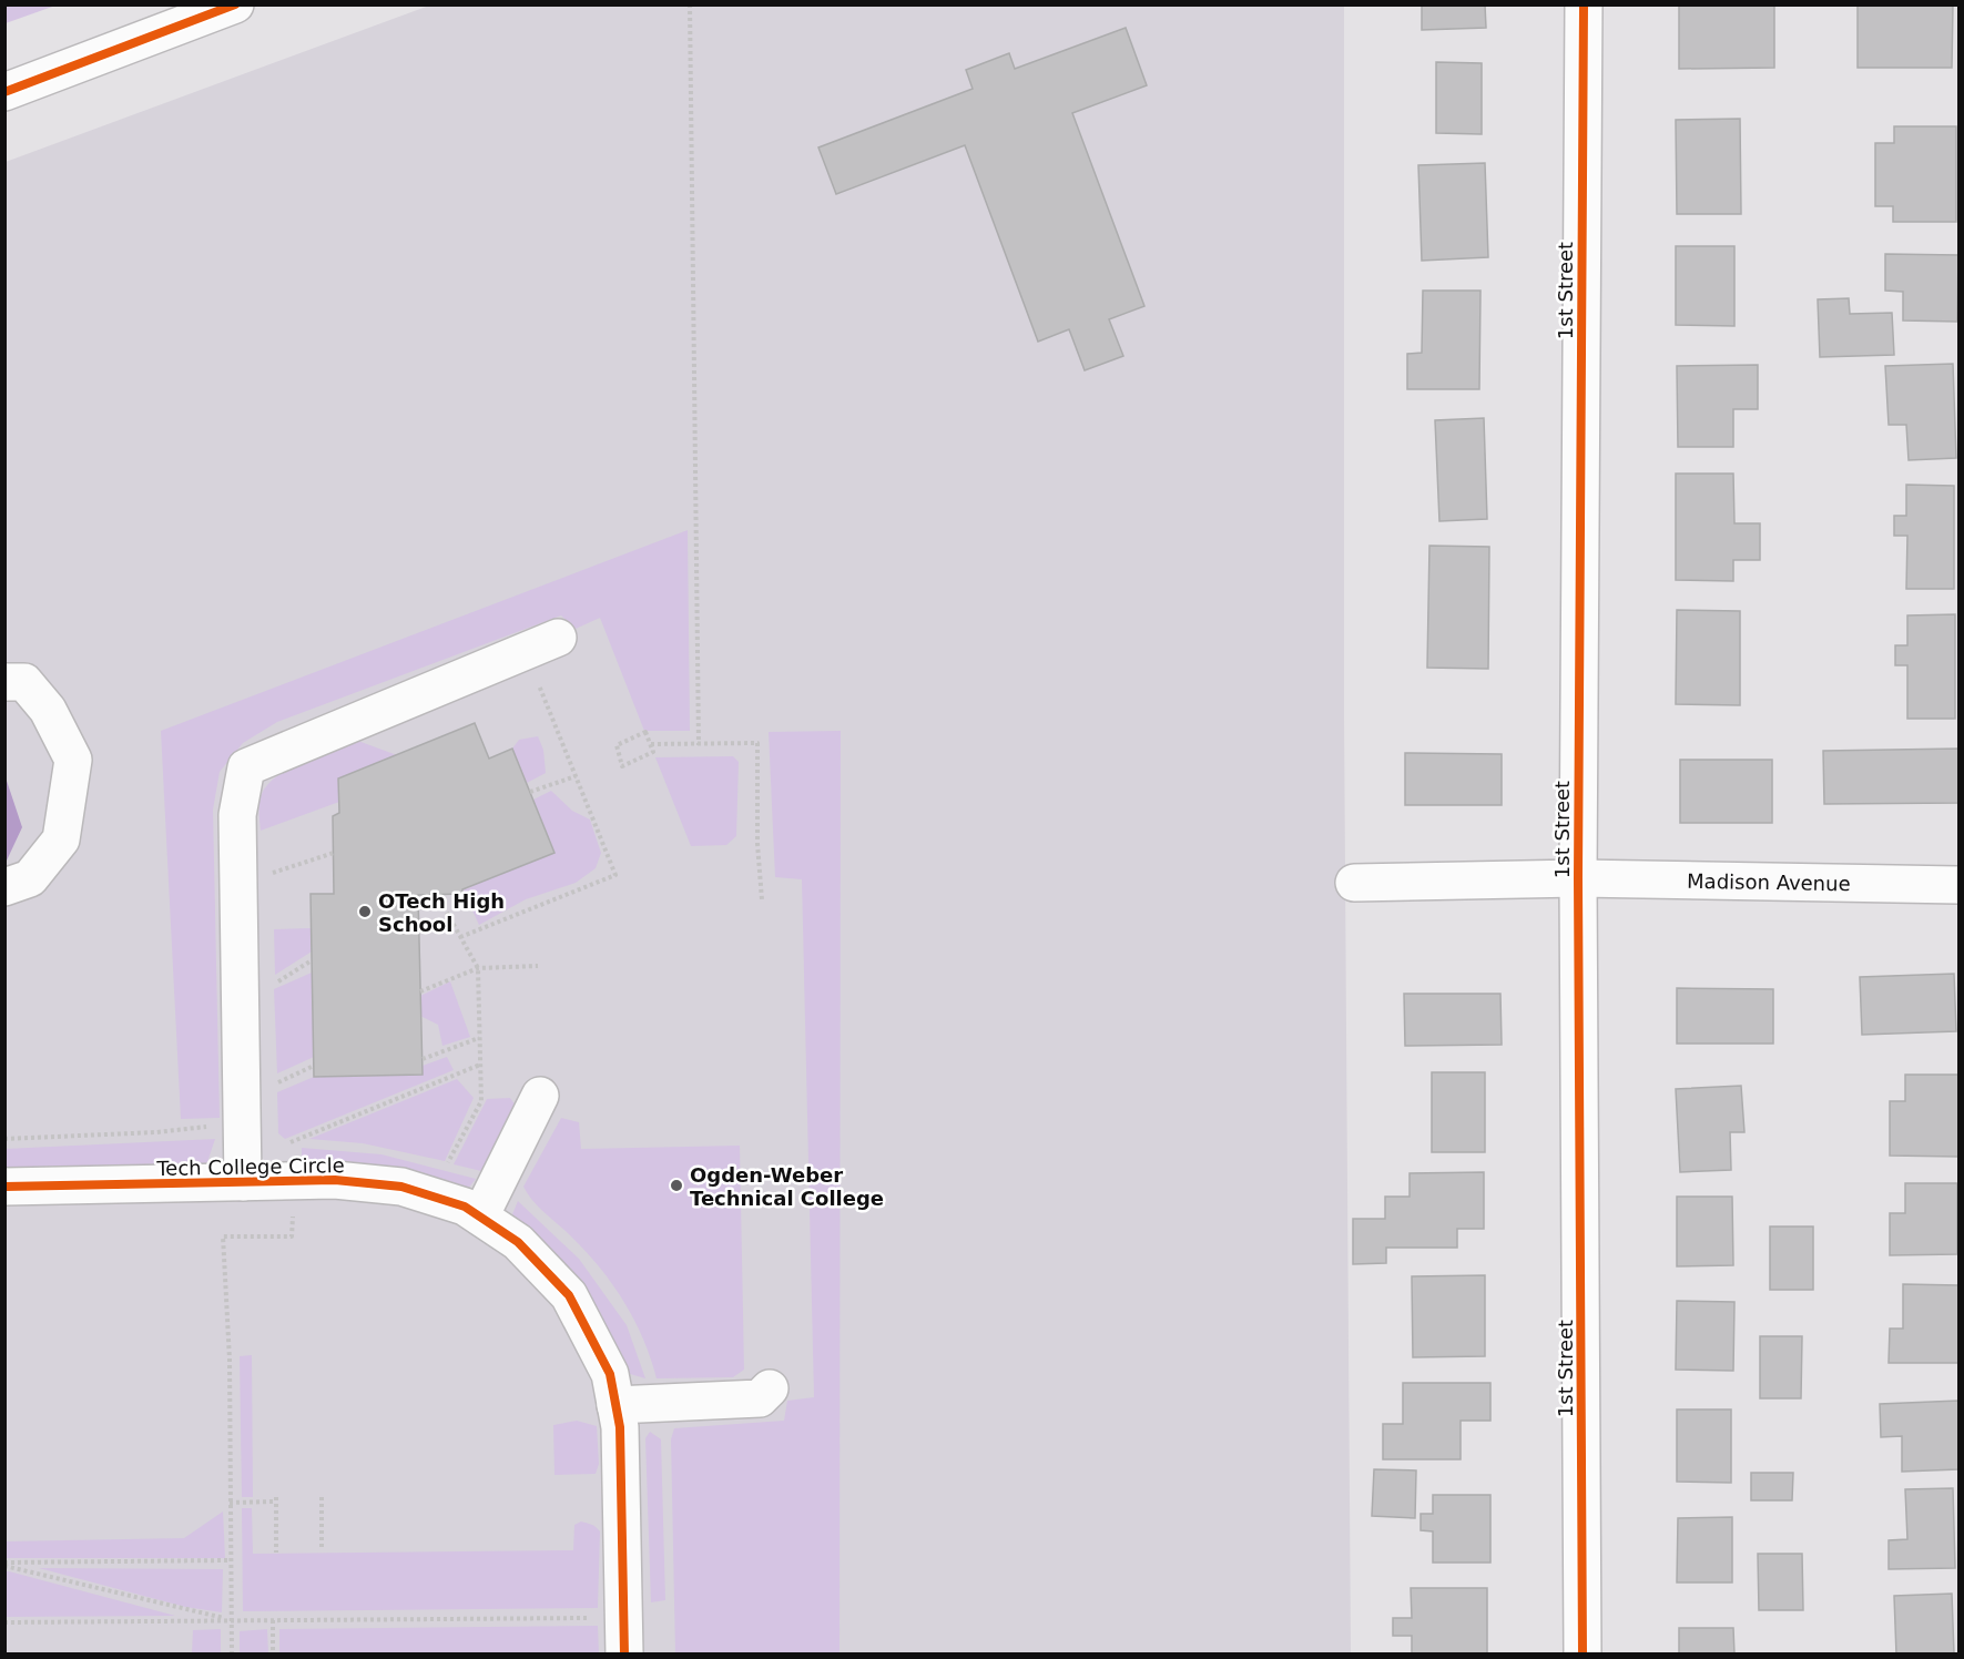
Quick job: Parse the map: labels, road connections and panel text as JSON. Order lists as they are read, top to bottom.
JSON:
{
  "streets": {
    "street": ["1st Street", "Madison Avenue", "Tech College Circle"]
  },
  "crossings": [
    ["1st Street", "Madison Avenue"]
  ],
  "places": ["OTech High School", "Ogden-Weber Technical College"]
}
